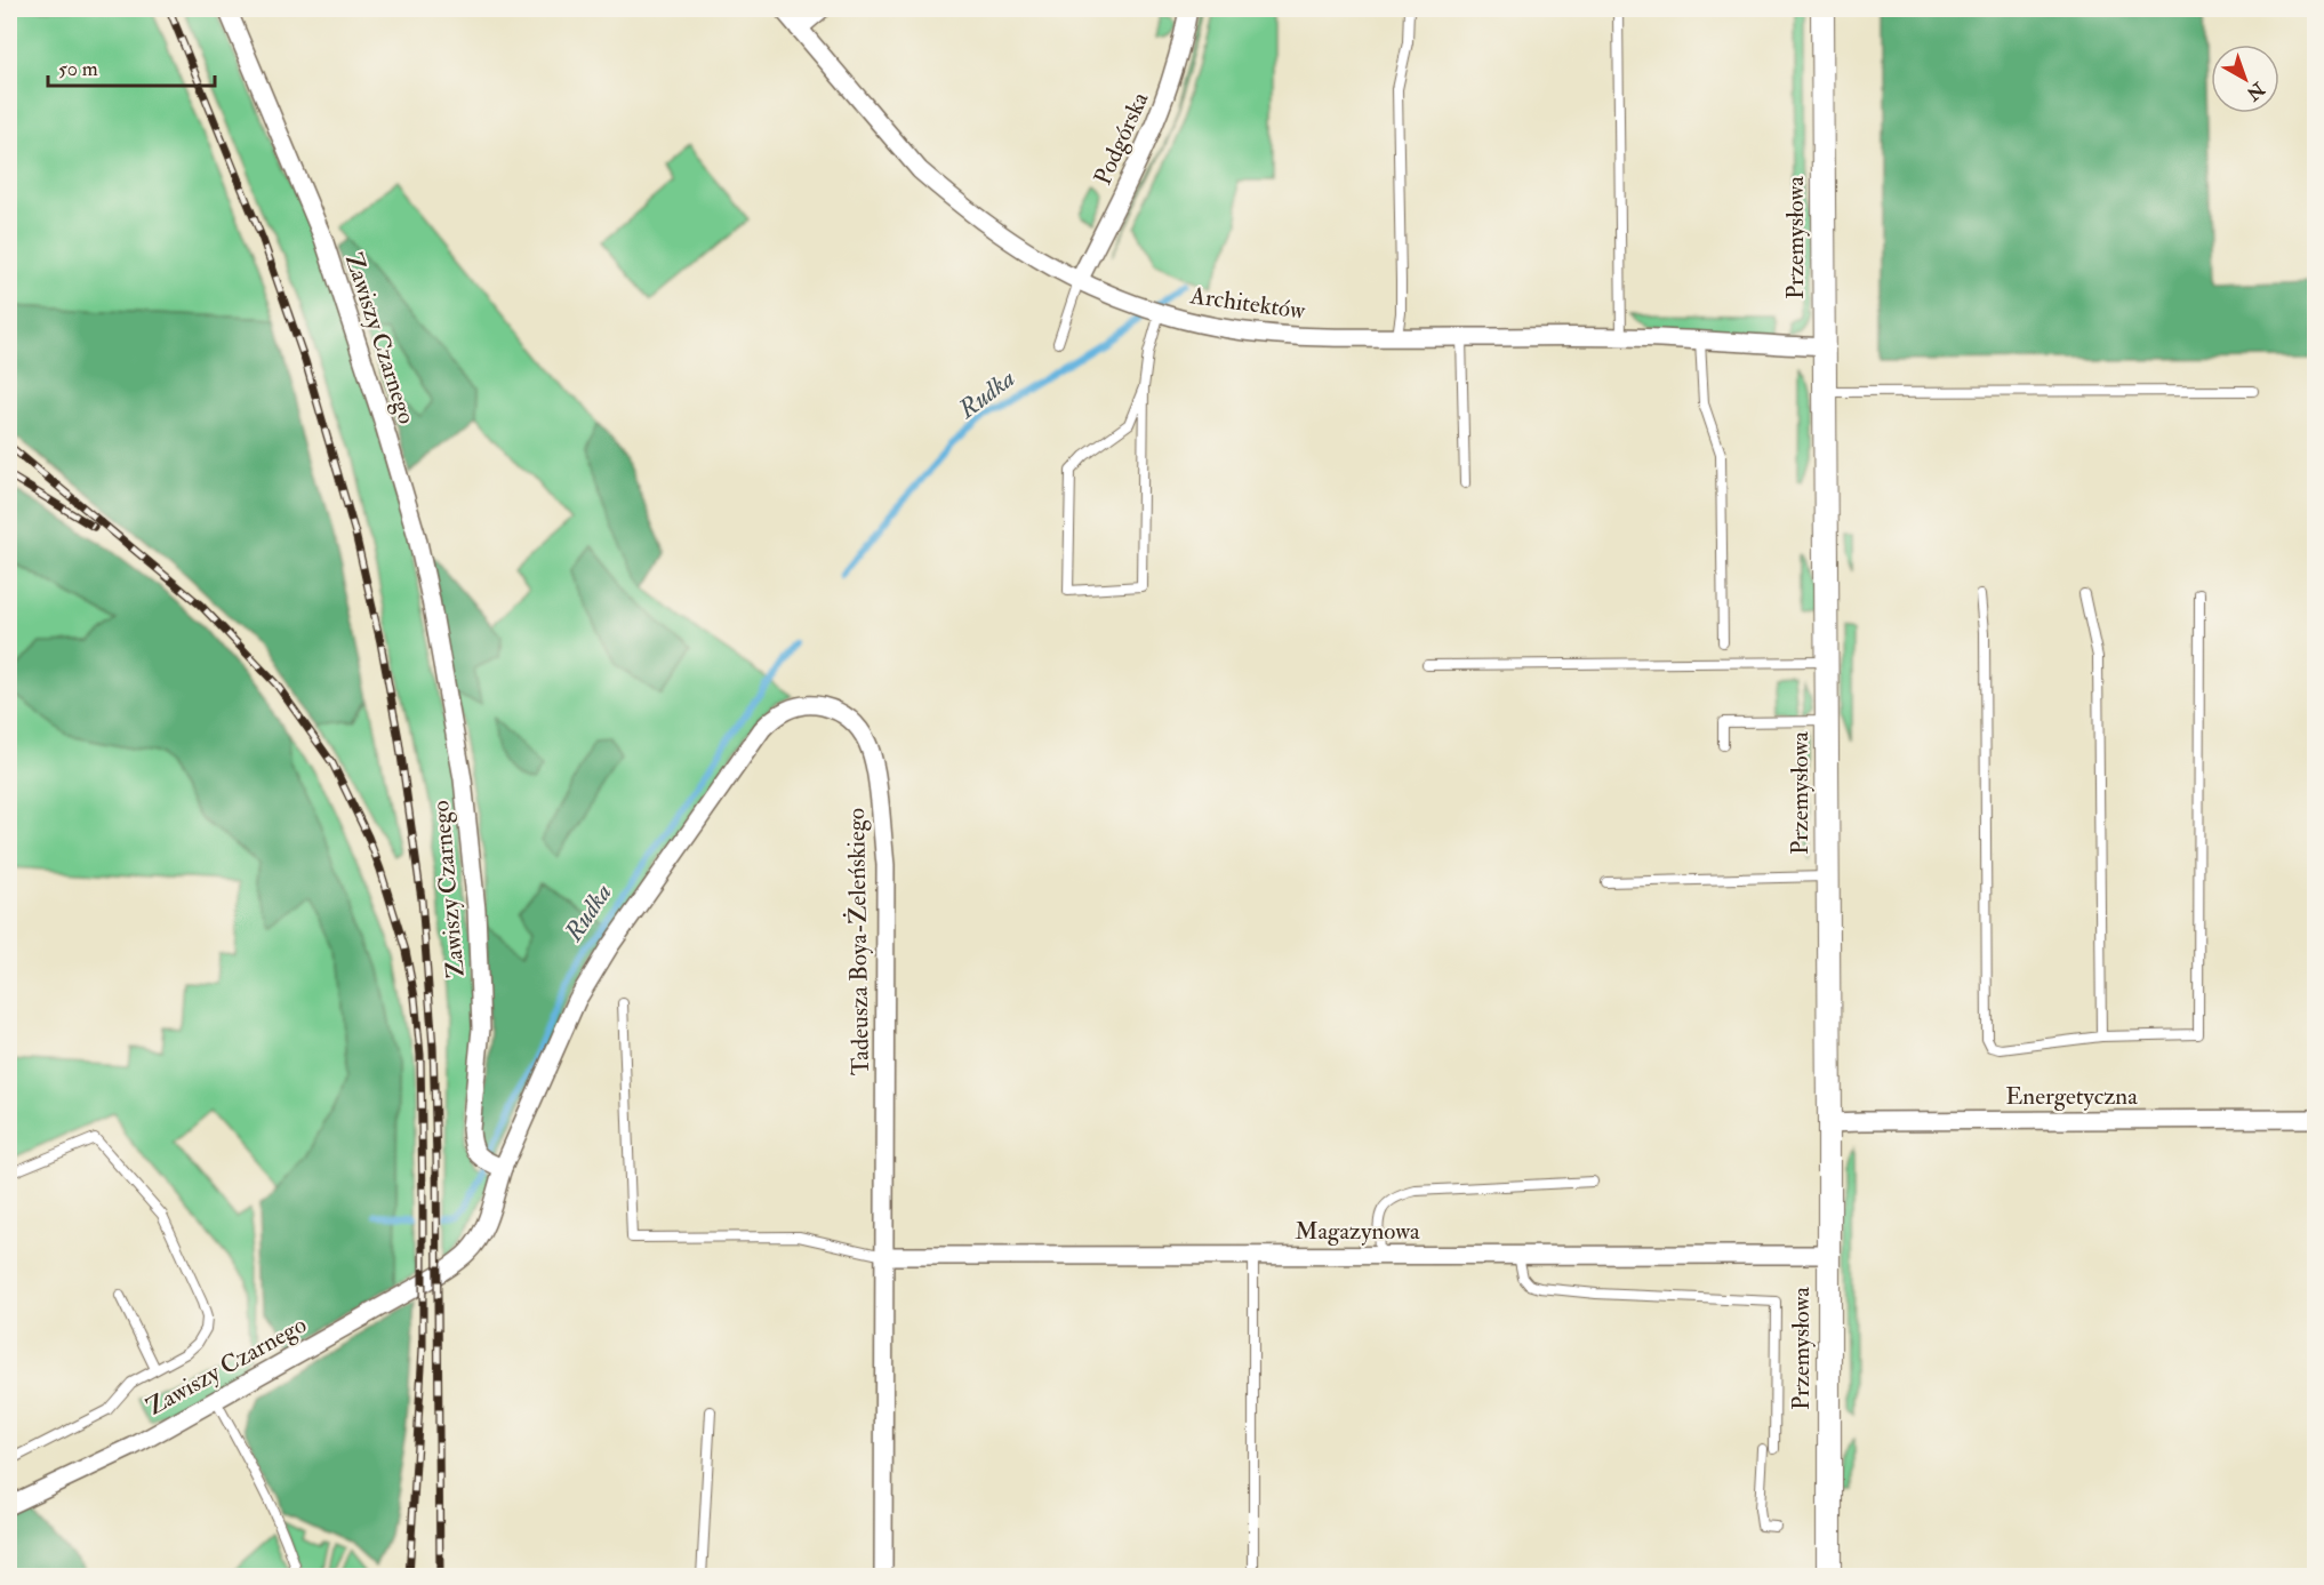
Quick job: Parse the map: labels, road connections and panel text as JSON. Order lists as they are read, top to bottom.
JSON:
{
  "streets": {
    "street": [
      "Podgórska",
      "Przemysłowa",
      "Architektów",
      "Zawiszy Czarnego",
      "Tadeusza Boya-Żeleńskiego",
      "Energetyczna",
      "Magazynowa"
    ]
  },
  "crossings": [
    ["Podgórska", "Architektów"],
    ["Przemysłowa", "Architektów"],
    ["Przemysłowa", "Energetyczna"],
    ["Przemysłowa", "Magazynowa"],
    ["Zawiszy Czarnego", "Tadeusza Boya-Żeleńskiego"],
    ["Tadeusza Boya-Żeleńskiego", "Magazynowa"]
  ],
  "water": ["Rudka"],
  "scale_bar": "50 m",
  "north": "bottom right"
}
